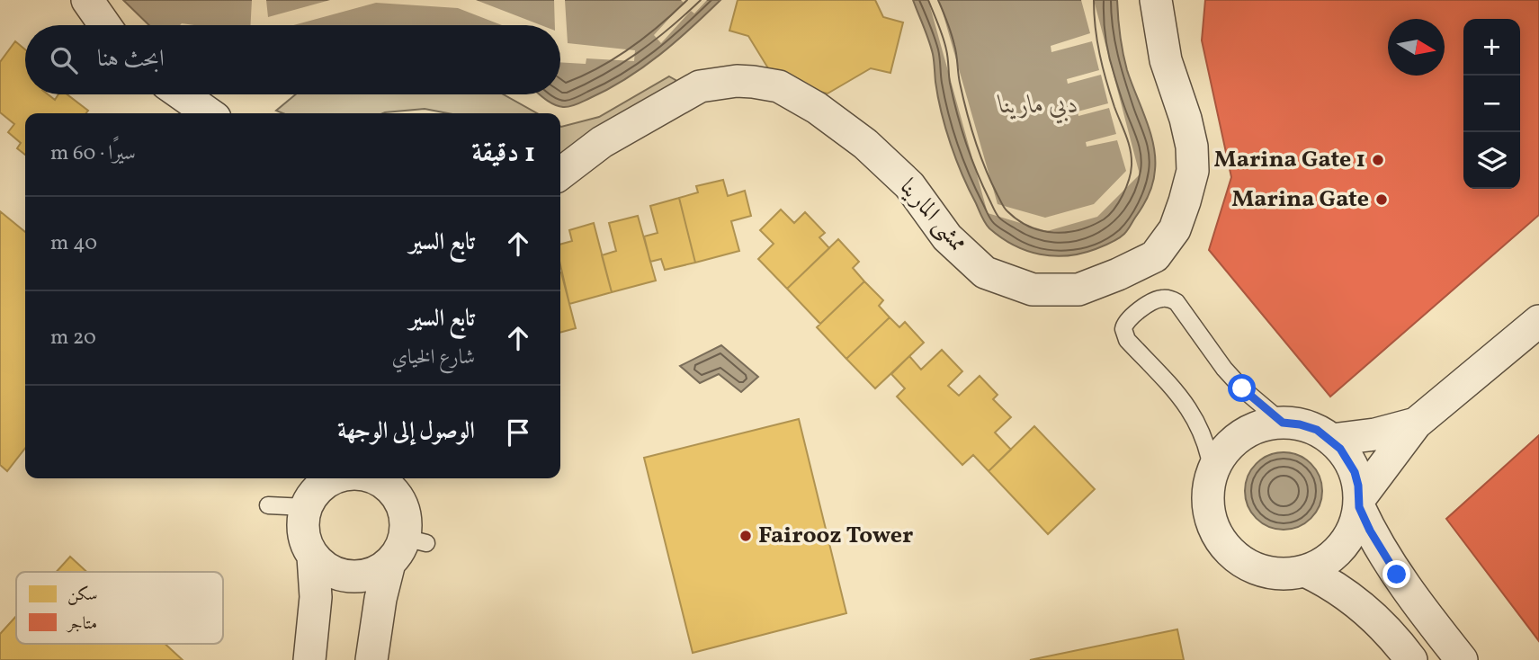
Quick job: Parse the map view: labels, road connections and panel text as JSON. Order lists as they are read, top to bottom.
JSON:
{
  "streets": {
    "street": ["ممشى المارينا"]
  },
  "water": ["دبي مارينا"],
  "places": ["Marina Gate 1", "Marina Gate", "Fairooz Tower"],
  "legend": ["سكن", "متاجر"],
  "north": "right",
  "page": {
    "map_buttons": ["+", "−"],
    "search": "ابحث هنا",
    "heading": ["1 دقيقة", "سيرًا · 60 m"],
    "list": [
      ["تابع السير", "40 m"],
      ["تابع السير", "شارع الخياي", "20 m"],
      "الوصول إلى الوجهة"
    ]
  }
}
